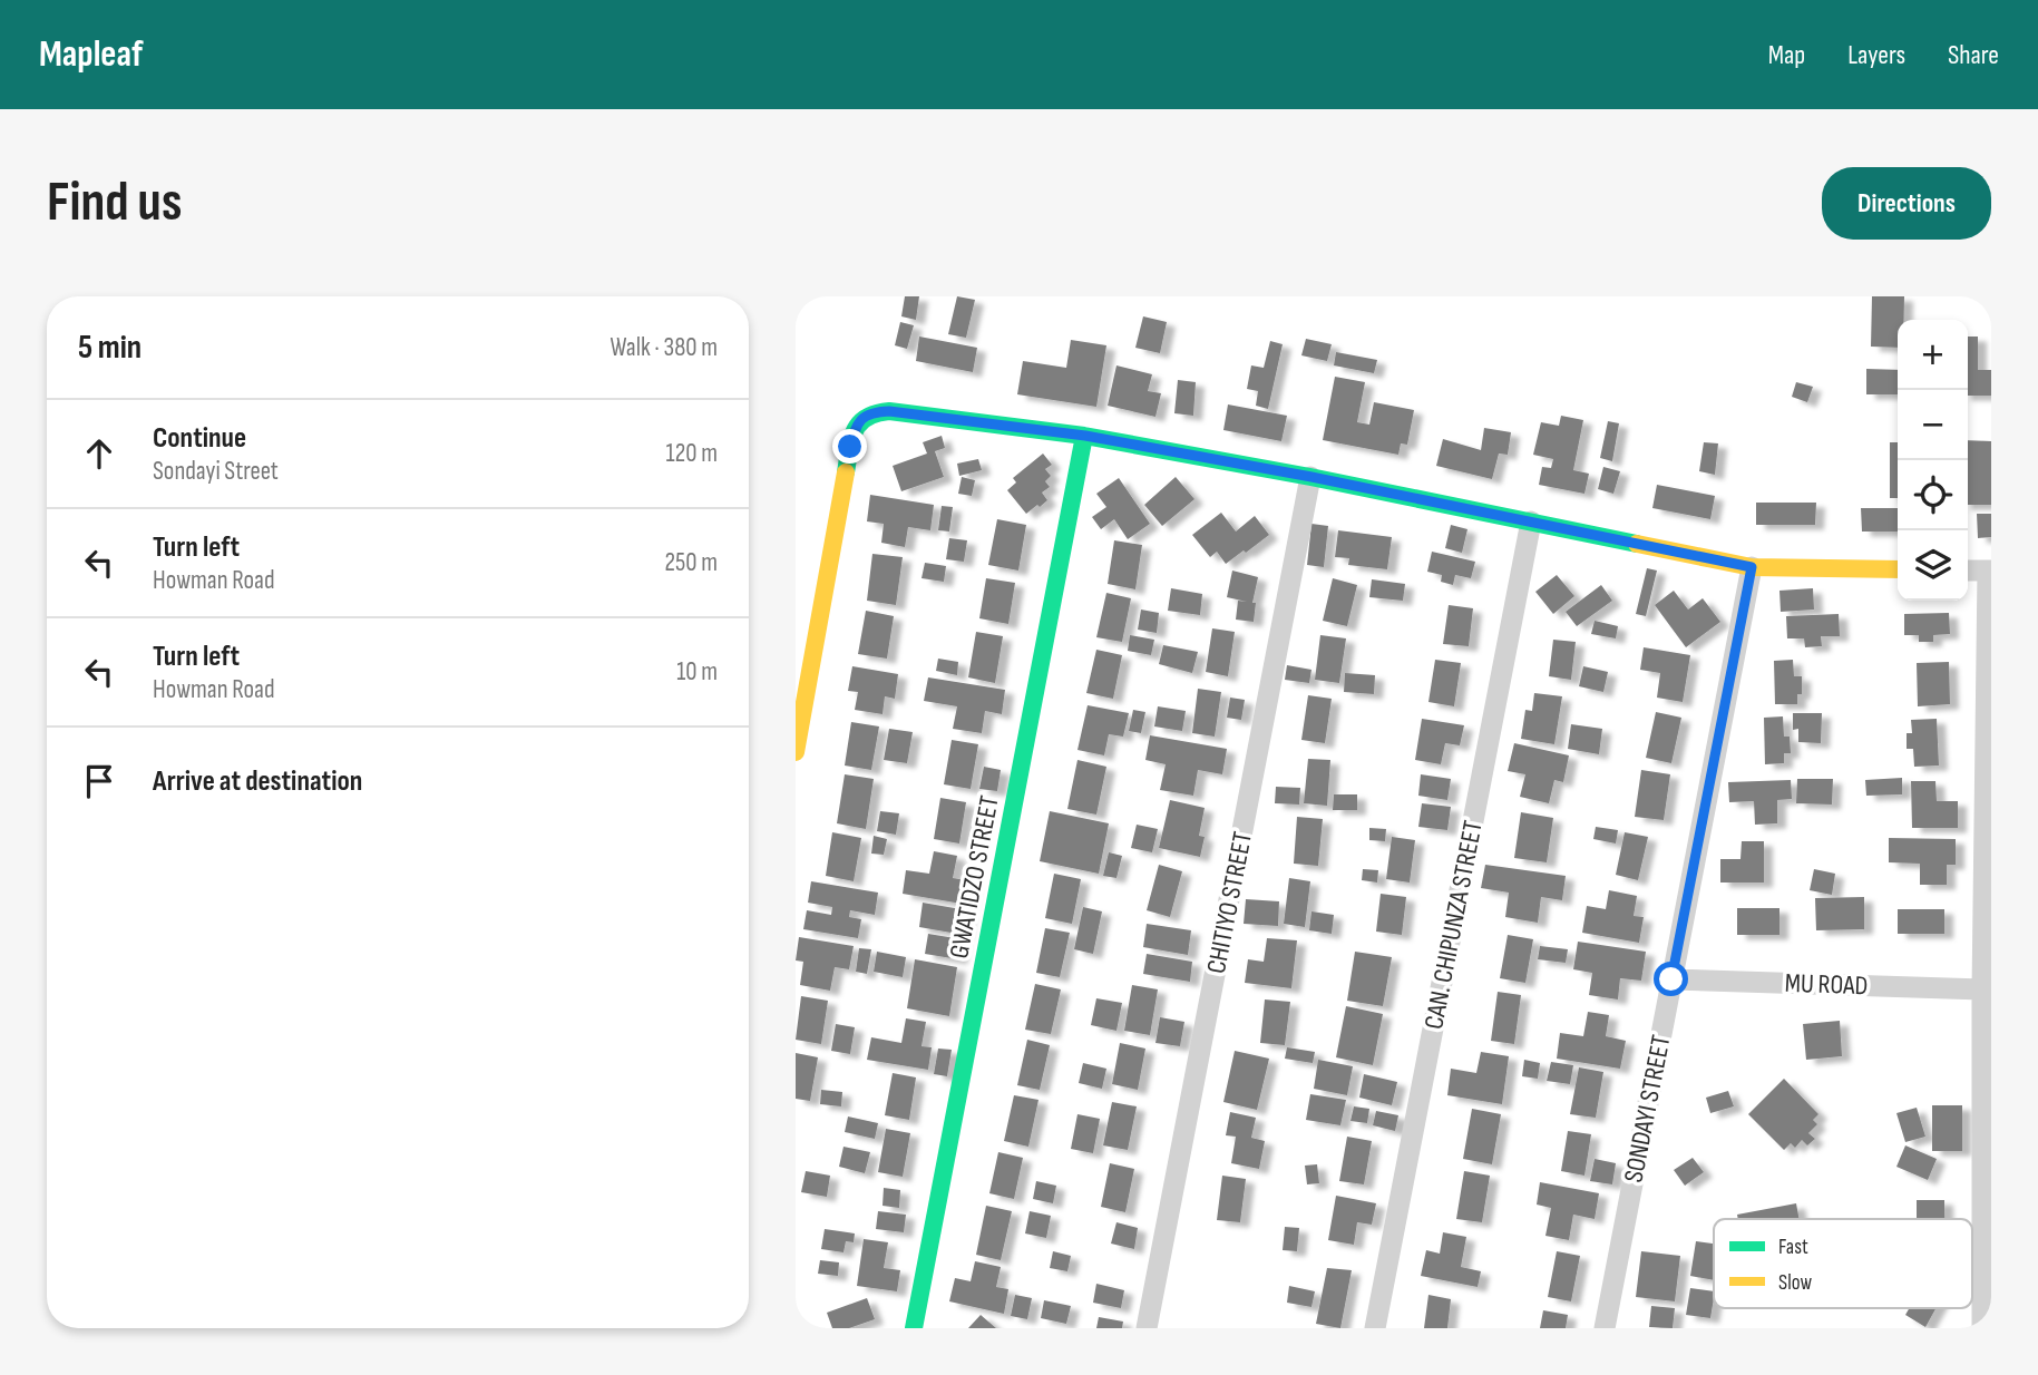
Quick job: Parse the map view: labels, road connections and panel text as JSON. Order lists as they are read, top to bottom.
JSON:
{
  "streets": {
    "street": [
      "GWATIDZO STREET",
      "CHITIYO STREET",
      "CAN. CHIPUNZA STREET",
      "MU ROAD",
      "SONDAYI STREET"
    ]
  },
  "crossings": [
    ["MU ROAD", "SONDAYI STREET"]
  ],
  "legend": ["Fast", "Slow"],
  "page": {
    "header": "Mapleaf",
    "nav": ["Map", "Layers", "Share"],
    "buttons": "Directions",
    "title": "Find us",
    "heading": ["5 min", "Walk · 380 m"],
    "map_buttons": ["+", "−"],
    "list": [
      ["Continue", "Sondayi Street", "120 m"],
      ["Turn left", "Howman Road", "250 m"],
      ["Turn left", "Howman Road", "10 m"],
      "Arrive at destination"
    ]
  }
}
